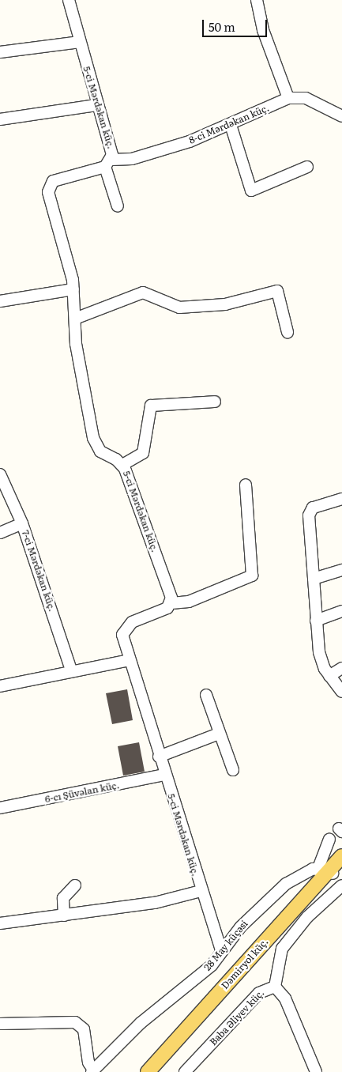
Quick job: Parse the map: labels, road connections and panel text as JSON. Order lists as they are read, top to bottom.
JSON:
{
  "streets": {
    "main road": ["Dəmiryol küç."],
    "street": [
      "5-ci Mərdəkan küç.",
      "8-ci Mərdəkan küç.",
      "7-ci Mərdəkan küç.",
      "6-cı Şüvəlan küç.",
      "28 May küçəsi",
      "Baba Əliyev küç."
    ]
  },
  "crossings": [
    ["5-ci Mərdəkan küç.", "8-ci Mərdəkan küç."],
    ["5-ci Mərdəkan küç.", "6-cı Şüvəlan küç."],
    ["5-ci Mərdəkan küç.", "28 May küçəsi"],
    ["28 May küçəsi", "Dəmiryol küç."],
    ["Dəmiryol küç.", "Baba Əliyev küç."]
  ],
  "scale_bar": "50 m"
}
